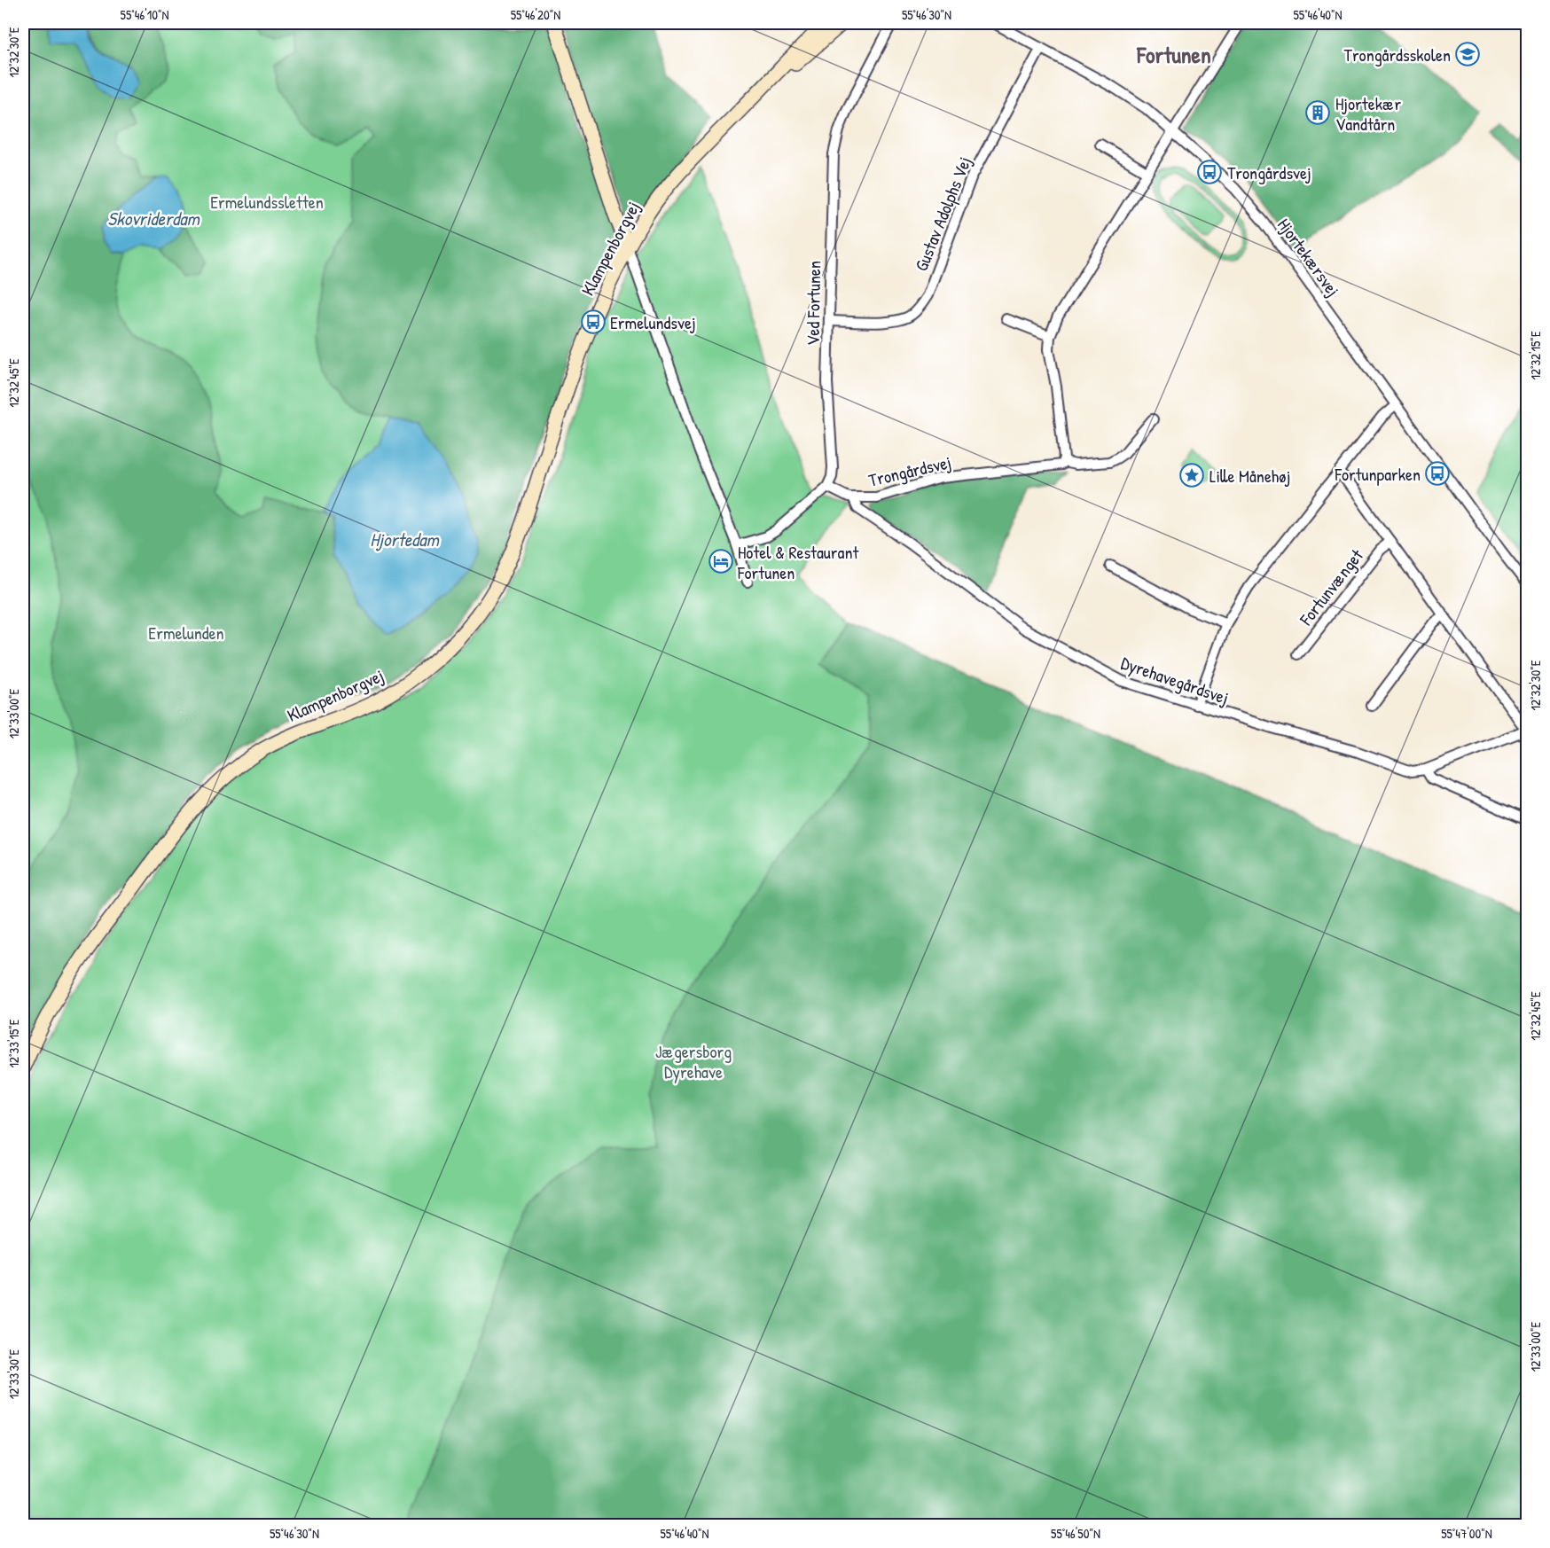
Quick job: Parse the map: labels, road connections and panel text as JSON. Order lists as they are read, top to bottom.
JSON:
{
  "streets": {
    "street": [
      "Gustav Adolphs Vej",
      "Klampenborgvej",
      "Hjortekærsvej",
      "Ved Fortunen",
      "Trongårdsvej",
      "Fortunvænget",
      "Dyrehavegårdsvej"
    ]
  },
  "crossings": [
    ["Gustav Adolphs Vej", "Hjortekærsvej"],
    ["Gustav Adolphs Vej", "Ved Fortunen"],
    ["Ved Fortunen", "Trongårdsvej"],
    ["Trongårdsvej", "Dyrehavegårdsvej"]
  ],
  "districts": ["Fortunen"],
  "water": ["Skovriderdam", "Hjortedam"],
  "parks": ["Ermelundssletten", "Ermelunden", "Jægersborg Dyrehave"],
  "places": {
    "school or university": ["Trongårdsskolen"],
    "building": ["Hjortekær Vandtårn"],
    "bus stop": ["Trongårdsvej", "Ermelundsvej", "Fortunparken"],
    "place": ["Lille Månehøj"],
    "hotel": ["Hotel & Restaurant Fortunen"]
  },
  "coordinates": [
    "55°46'10\"N",
    "55°46'20\"N",
    "55°46'30\"N",
    "55°46'40\"N",
    "12°32'30\"E",
    "12°32'15\"E",
    "12°32'45\"E",
    "12°33'00\"E",
    "12°33'15\"E",
    "12°33'30\"E",
    "55°46'50\"N",
    "55°47'00\"N"
  ]
}
